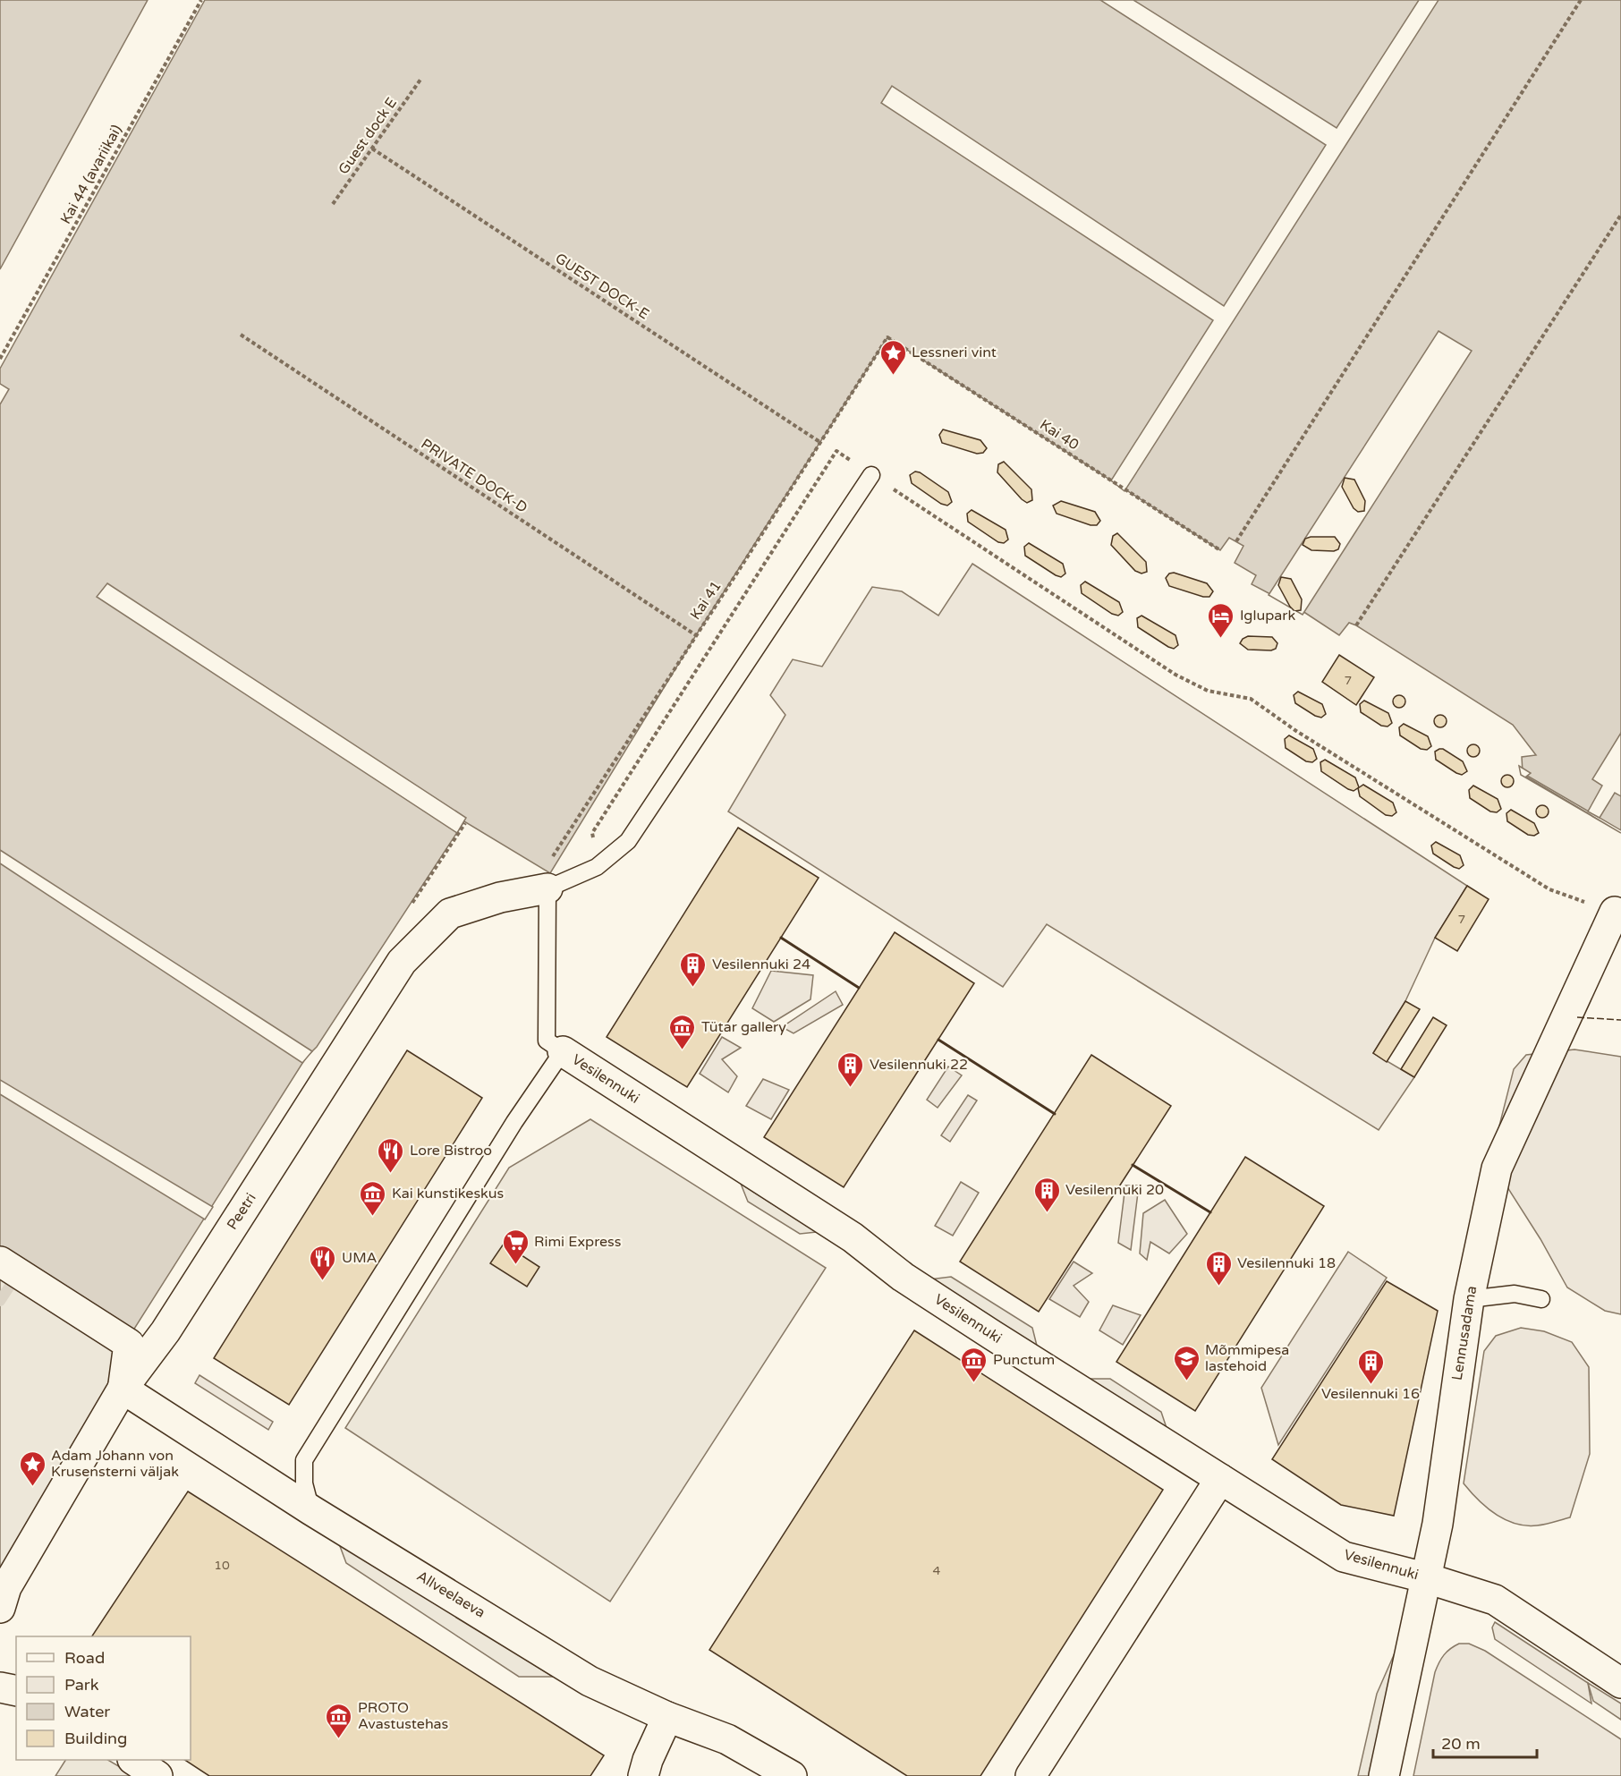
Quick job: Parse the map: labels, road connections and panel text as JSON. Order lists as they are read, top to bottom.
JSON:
{
  "streets": {
    "street": [
      "Vesilennuki",
      "Peetri",
      "Lennusadama",
      "Allveelaeva"
    ],
    "path": [
      "Guest dock E",
      "Kai 44 (avariikai)",
      "GUEST DOCK-E",
      "Kai 40",
      "PRIVATE DOCK-D",
      "Kai 41"
    ]
  },
  "crossings": [
    ["Guest dock E", "GUEST DOCK-E"],
    ["GUEST DOCK-E", "Kai 41"],
    ["Kai 40", "Kai 41"],
    ["PRIVATE DOCK-D", "Kai 41"],
    ["Vesilennuki", "Peetri"],
    ["Vesilennuki", "Lennusadama"],
    ["Peetri", "Allveelaeva"]
  ],
  "places": {
    "place": ["Lessneri vint", "Adam Johann von Krusensterni väljak"],
    "hotel": ["Iglupark"],
    "building": [
      "Vesilennuki 24",
      "Vesilennuki 22",
      "Vesilennuki 20",
      "Vesilennuki 18",
      "Vesilennuki 16"
    ],
    "museum": [
      "Tütar gallery",
      "Kai kunstikeskus",
      "Punctum",
      "PROTO Avastustehas"
    ],
    "restaurant": ["Lore Bistroo", "UMA"],
    "supermarket": ["Rimi Express"],
    "school or university": ["Mõmmipesa lastehoid"]
  },
  "house_numbers": [
    "7",
    "7",
    "10",
    "4"
  ],
  "legend": [
    "Road",
    "Park",
    "Water",
    "Building"
  ],
  "scale_bar": "20 m"
}
